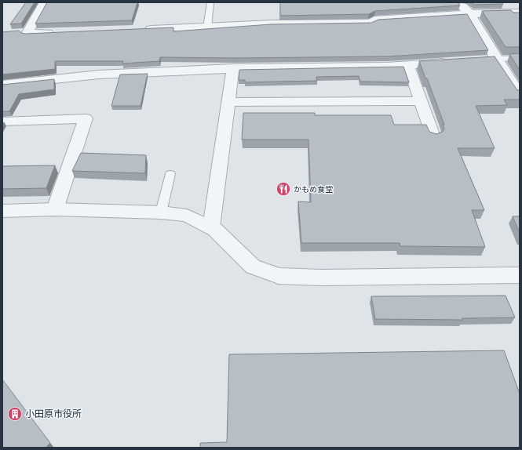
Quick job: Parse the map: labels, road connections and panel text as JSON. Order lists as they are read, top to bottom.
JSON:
{
  "places": {
    "restaurant": ["かもめ食堂"],
    "building": ["小田原市役所"]
  }
}
